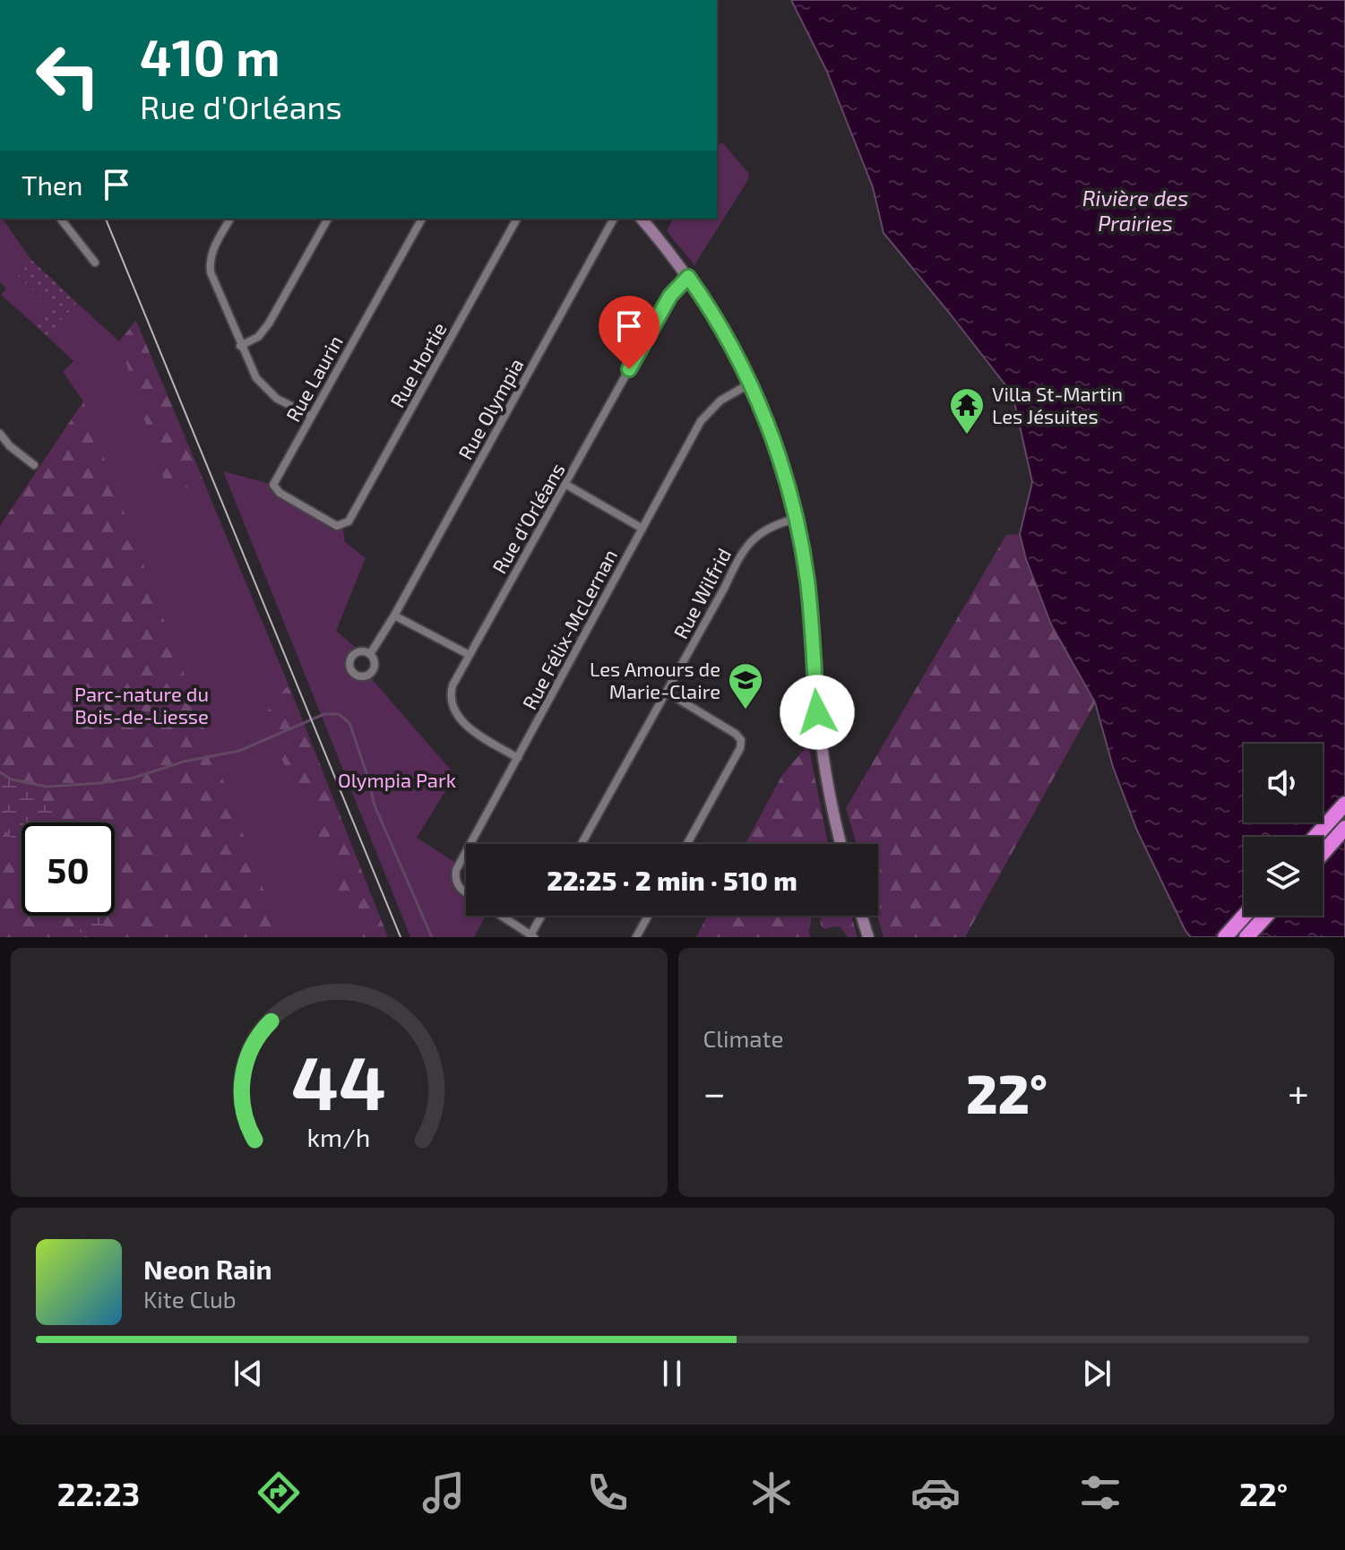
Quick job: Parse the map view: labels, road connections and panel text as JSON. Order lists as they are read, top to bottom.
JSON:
{
  "streets": {
    "street": [
      "Rue Hortie",
      "Rue Laurin",
      "Rue Olympia",
      "Rue d'Orléans",
      "Rue Wilfrid",
      "Rue Félix-McLernan"
    ]
  },
  "crossings": [
    ["Rue Hortie", "Rue Laurin"],
    ["Rue d'Orléans", "Rue Félix-McLernan"]
  ],
  "water": ["Rivière des Prairies"],
  "parks": ["Parc-nature du Bois-de-Liesse", "Olympia Park"],
  "places": {
    "temple": ["Villa St-Martin Les Jésuites"],
    "school or university": ["Les Amours de Marie-Claire"]
  },
  "page": {
    "turn": ["410 m", "Rue d'Orléans"],
    "then": "Then",
    "limit": "50",
    "trip": "22:25 · 2 min · 510 m",
    "tile": "Climate",
    "heat": ["−", "22°", "+"],
    "song": ["Neon Rain", "Kite Club"],
    "tabs": ["22:23", "22°"],
    "gauge": ["44", "km/h"]
  }
}
